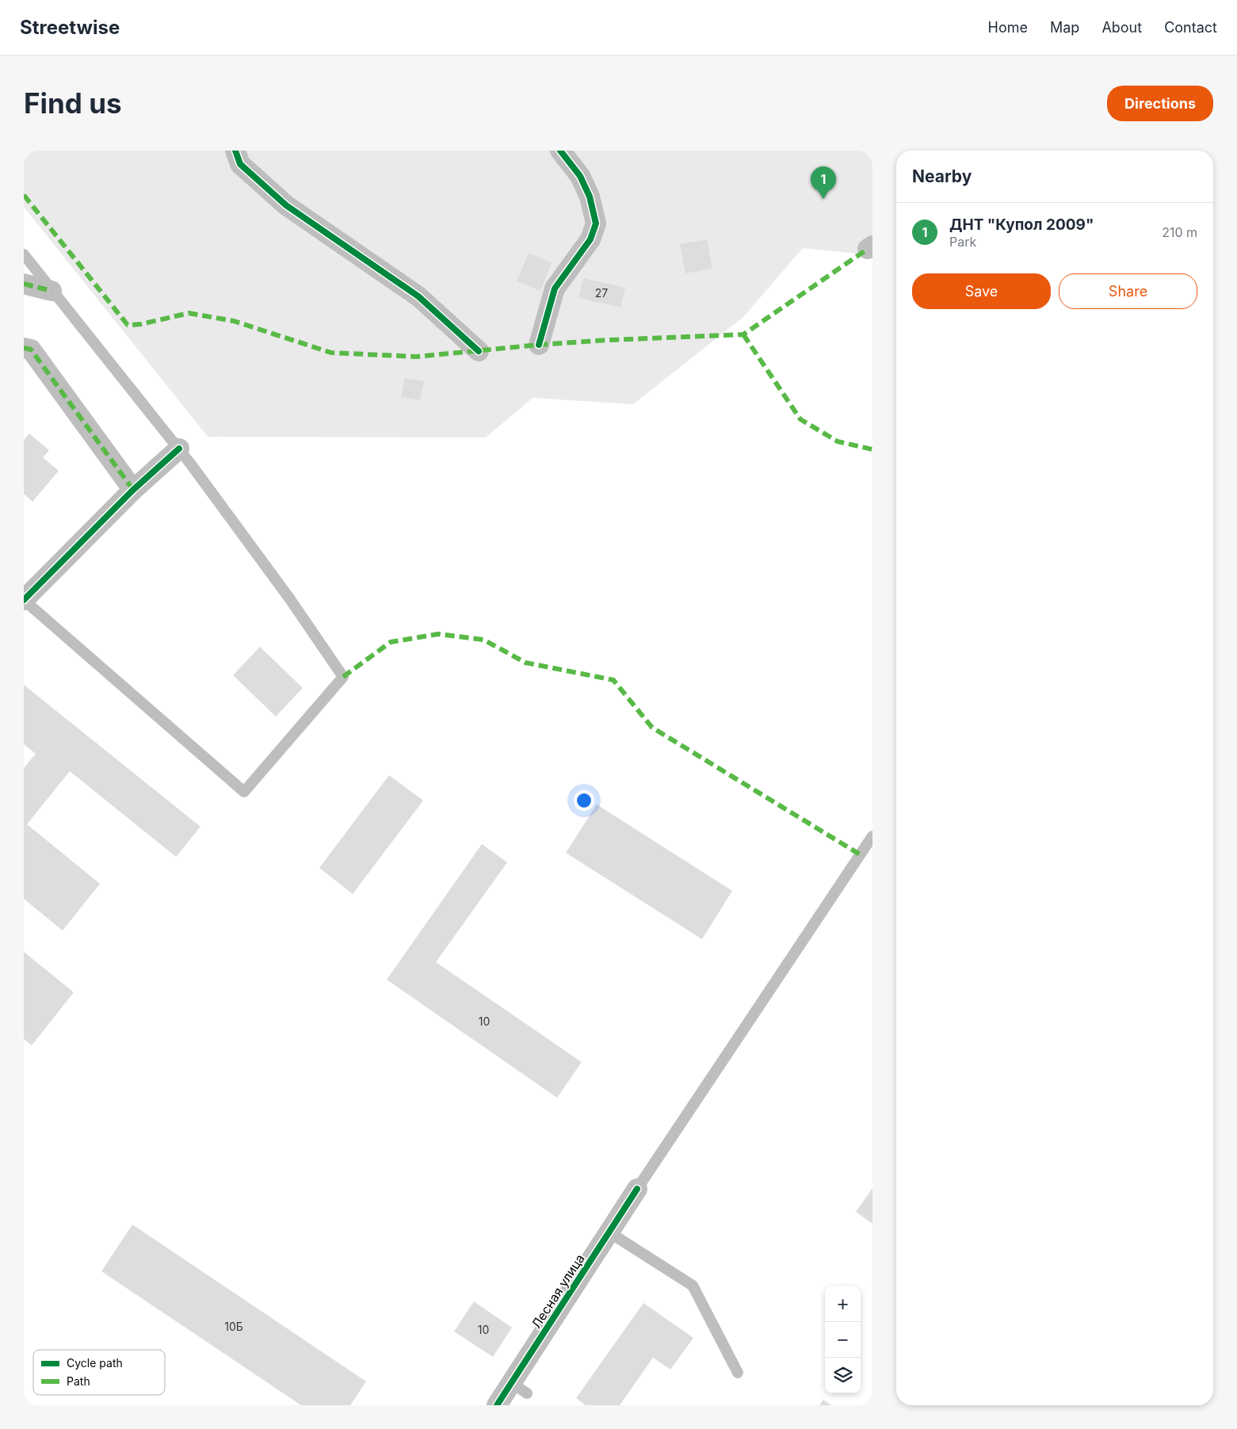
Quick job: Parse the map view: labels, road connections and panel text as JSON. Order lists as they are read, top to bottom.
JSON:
{
  "streets": {
    "street": ["Лесная улица"]
  },
  "house_numbers": [
    "27",
    "10",
    "10Б",
    "10"
  ],
  "legend": ["Cycle path", "Path"],
  "page": {
    "header": "Streetwise",
    "nav": [
      "Home",
      "Map",
      "About",
      "Contact"
    ],
    "buttons": [
      "Directions",
      ["Save", "Share"]
    ],
    "title": "Find us",
    "heading": "Nearby",
    "pins": "1",
    "list": [
      {
        "mark": "1",
        "name": "ДНТ \"Купол 2009\"",
        "note": "Park",
        "value": "210 m"
      }
    ],
    "map_buttons": ["+", "−"]
  }
}
